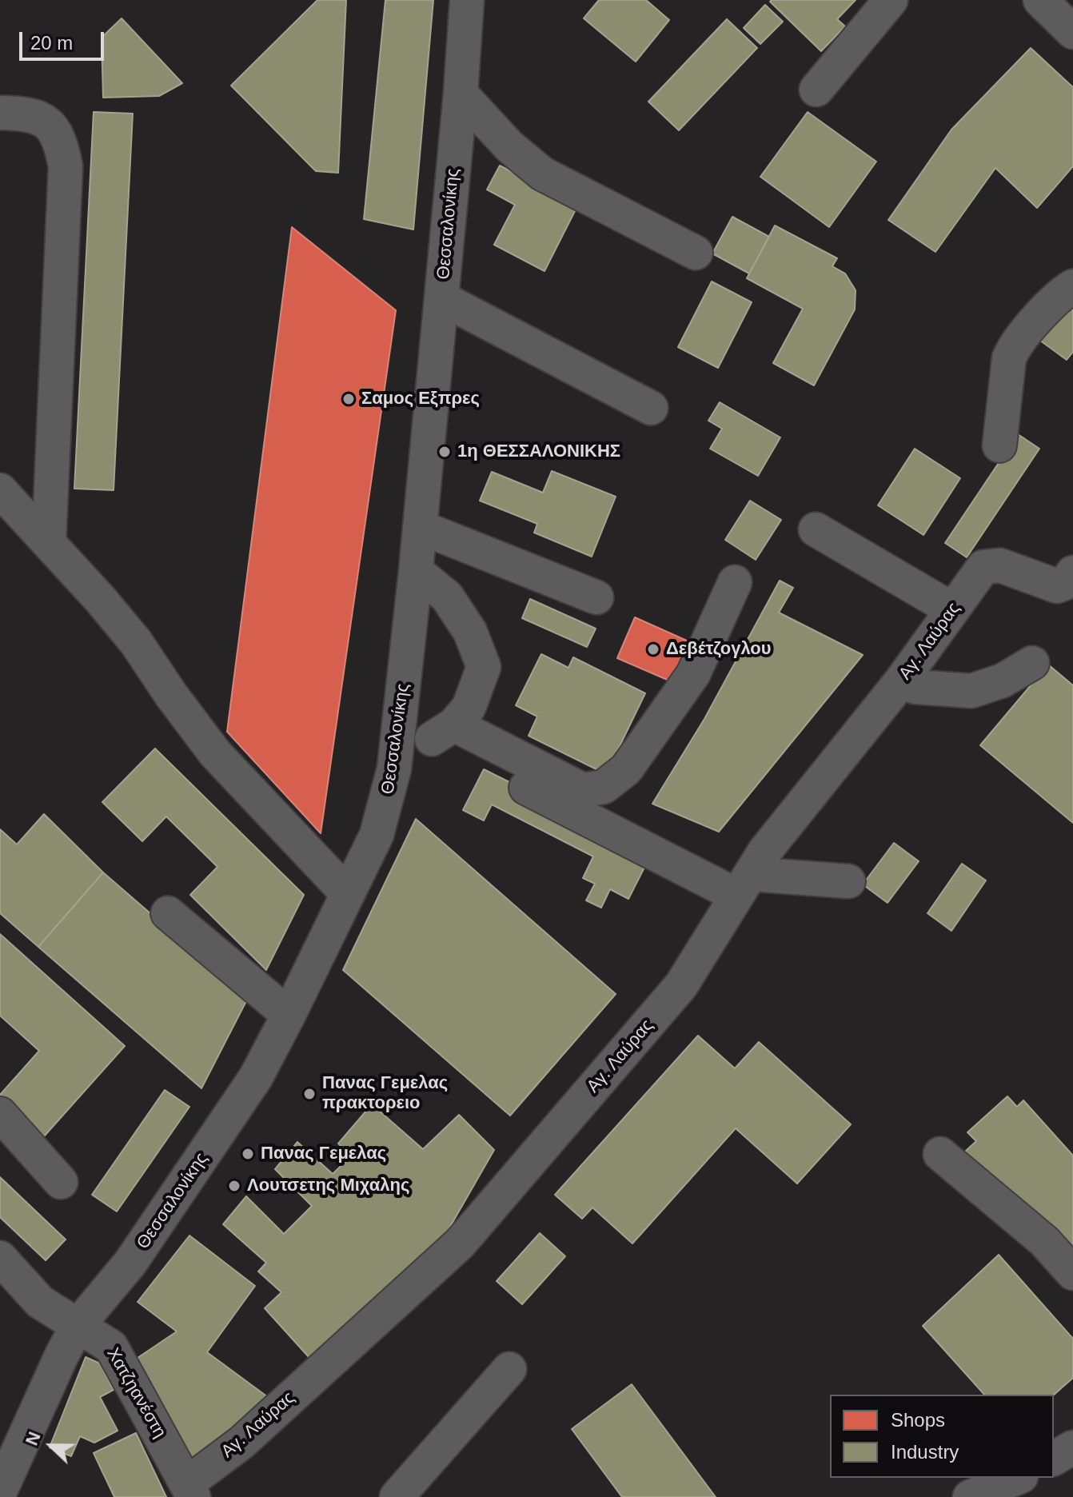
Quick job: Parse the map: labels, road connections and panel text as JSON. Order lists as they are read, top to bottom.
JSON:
{
  "streets": {
    "street": ["Θεσσαλονίκης", "Αγ. Λαύρας", "Χατζηανέστη"]
  },
  "crossings": [
    ["Θεσσαλονίκης", "Χατζηανέστη"],
    ["Αγ. Λαύρας", "Χατζηανέστη"]
  ],
  "places": [
    "Σαμος Εξπρες",
    "1η ΘΕΣΣΑΛΟΝΙΚΗΣ",
    "Δεβέτζογλου",
    "Πανας Γεμελας πρακτορειο",
    "Πανας Γεμελας",
    "Λουτσετης Μιχαλης"
  ],
  "legend": ["Shops", "Industry"],
  "scale_bar": "20 m",
  "north": "left"
}
